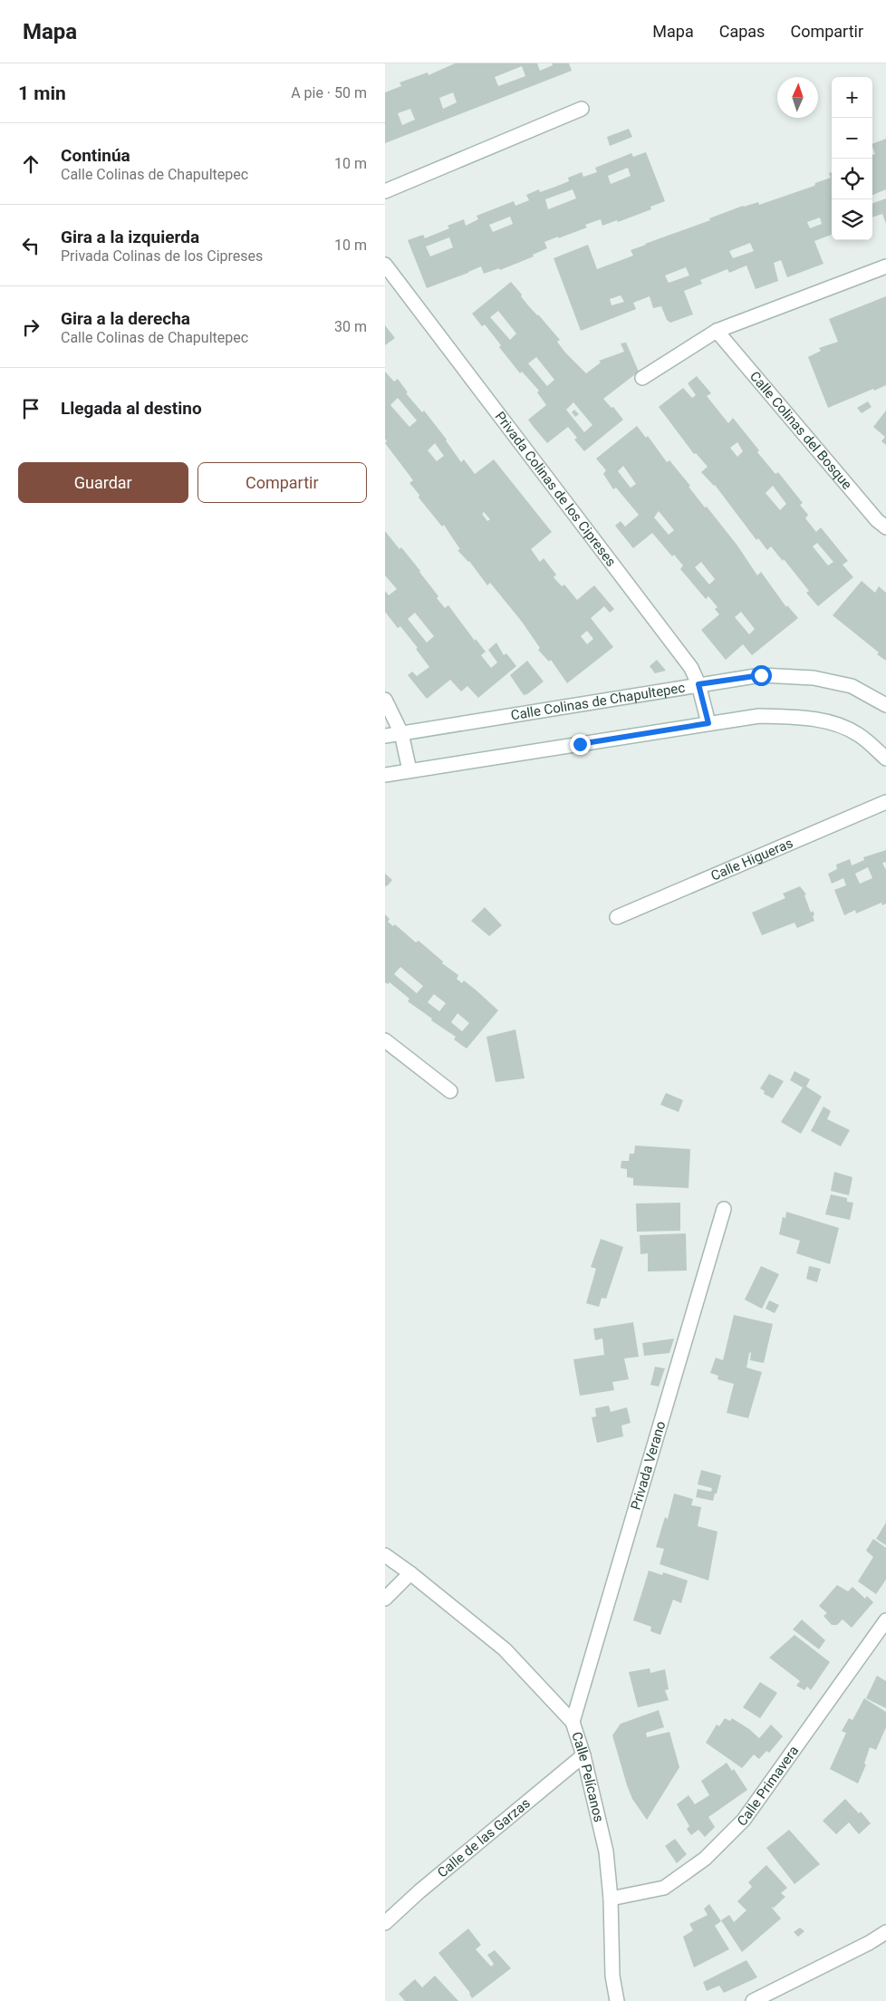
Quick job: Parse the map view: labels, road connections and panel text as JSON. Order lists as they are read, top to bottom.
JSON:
{
  "streets": {
    "street": [
      "Calle Colinas del Bosque",
      "Privada Colinas de los Cipreses",
      "Calle Colinas de Chapultepec",
      "Calle Higueras",
      "Privada Verano",
      "Calle Pelícanos",
      "Calle Primavera",
      "Calle de las Garzas"
    ]
  },
  "crossings": [
    ["Privada Colinas de los Cipreses", "Calle Colinas de Chapultepec"],
    ["Privada Verano", "Calle Pelícanos"],
    ["Calle Pelícanos", "Calle Primavera"],
    ["Calle Pelícanos", "Calle de las Garzas"]
  ],
  "north": "top",
  "page": {
    "header": "Mapa",
    "nav": ["Mapa", "Capas", "Compartir"],
    "heading": ["1 min", "A pie · 50 m"],
    "map_buttons": ["+", "−"],
    "list": [
      ["Continúa", "Calle Colinas de Chapultepec", "10 m"],
      ["Gira a la izquierda", "Privada Colinas de los Cipreses", "10 m"],
      ["Gira a la derecha", "Calle Colinas de Chapultepec", "30 m"],
      "Llegada al destino"
    ],
    "buttons": ["Guardar", "Compartir"]
  }
}
